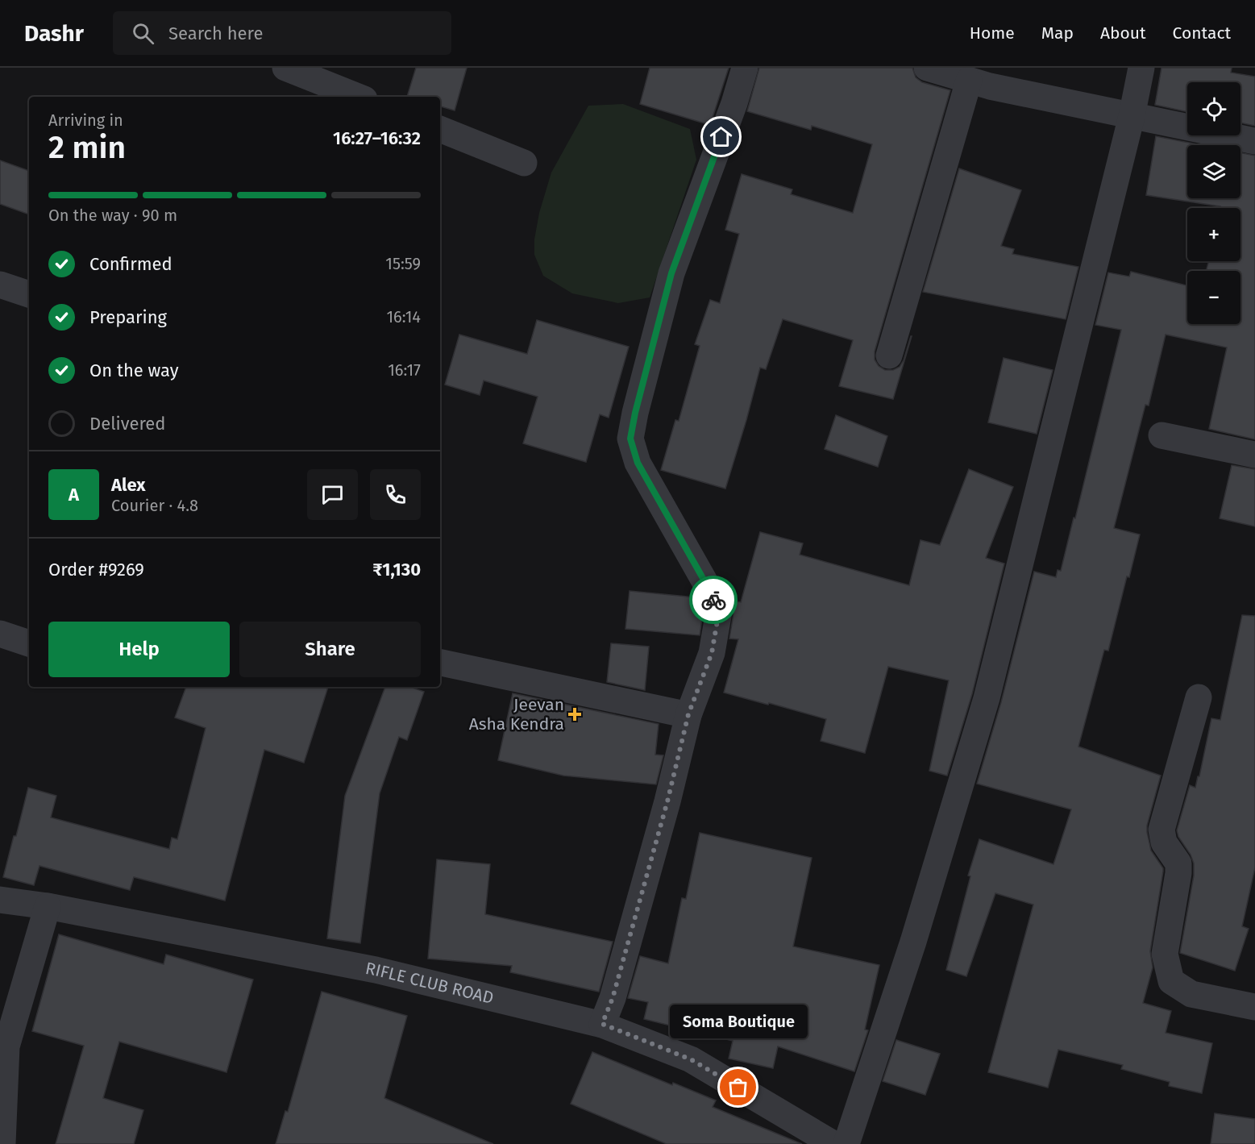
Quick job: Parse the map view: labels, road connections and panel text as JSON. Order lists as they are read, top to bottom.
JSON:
{
  "streets": {
    "street": ["RIFLE CLUB ROAD"]
  },
  "places": {
    "health": ["Jeevan Asha Kendra"],
    "other": ["Soma Boutique"]
  },
  "page": {
    "header": "Dashr",
    "search": "Search here",
    "nav": [
      "Home",
      "Map",
      "About",
      "Contact"
    ],
    "map_buttons": ["+", "−"],
    "heading": ["2 min", "Arriving in", "16:27–16:32"],
    "panel": [
      "Alex",
      "Courier · 4.8",
      "Order #9269",
      "₹1,130"
    ],
    "bar": "On the way · 90 m",
    "list": [
      ["Confirmed", "15:59"],
      ["Preparing", "16:14"],
      ["On the way", "16:17"],
      "Delivered"
    ],
    "round": "A",
    "buttons": ["Help", "Share"],
    "bubble": "Soma Boutique"
  }
}
